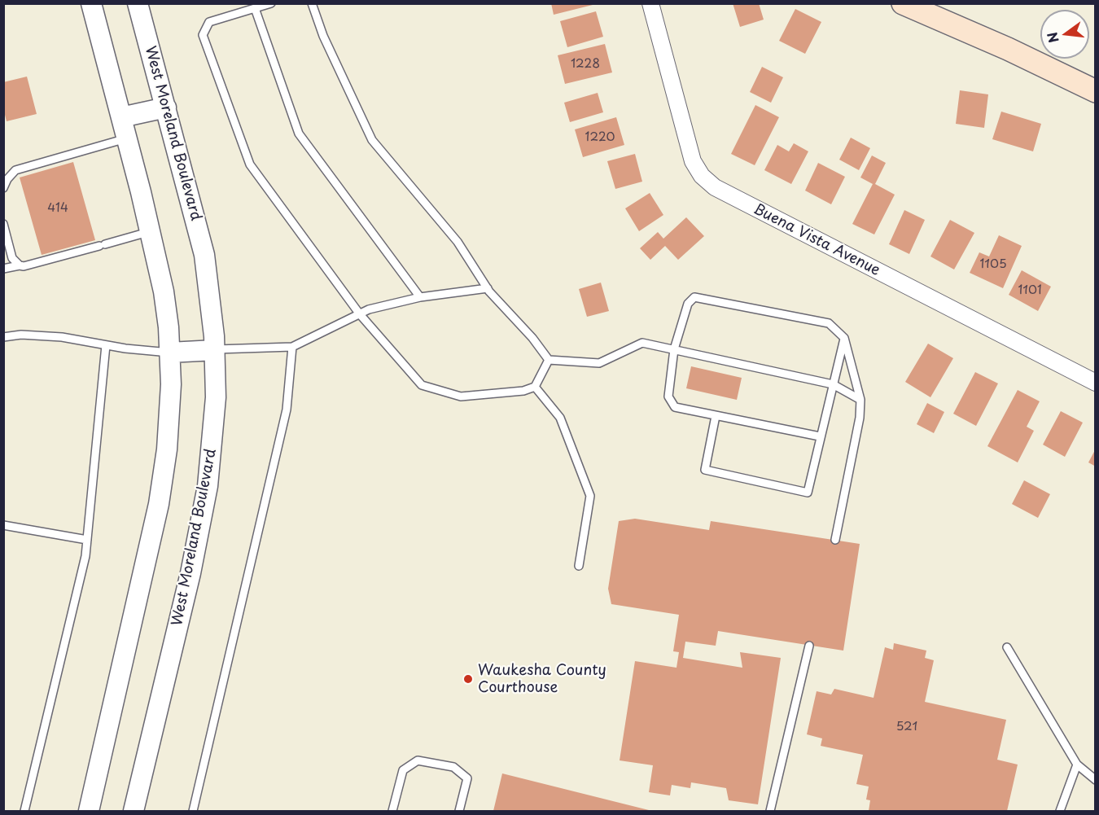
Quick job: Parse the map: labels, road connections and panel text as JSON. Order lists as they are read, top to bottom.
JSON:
{
  "streets": {
    "street": ["West Moreland Boulevard", "Buena Vista Avenue"]
  },
  "places": ["Waukesha County Courthouse"],
  "house_numbers": [
    "1228",
    "1220",
    "414",
    "1105",
    "1101",
    "521"
  ],
  "north": "left"
}
